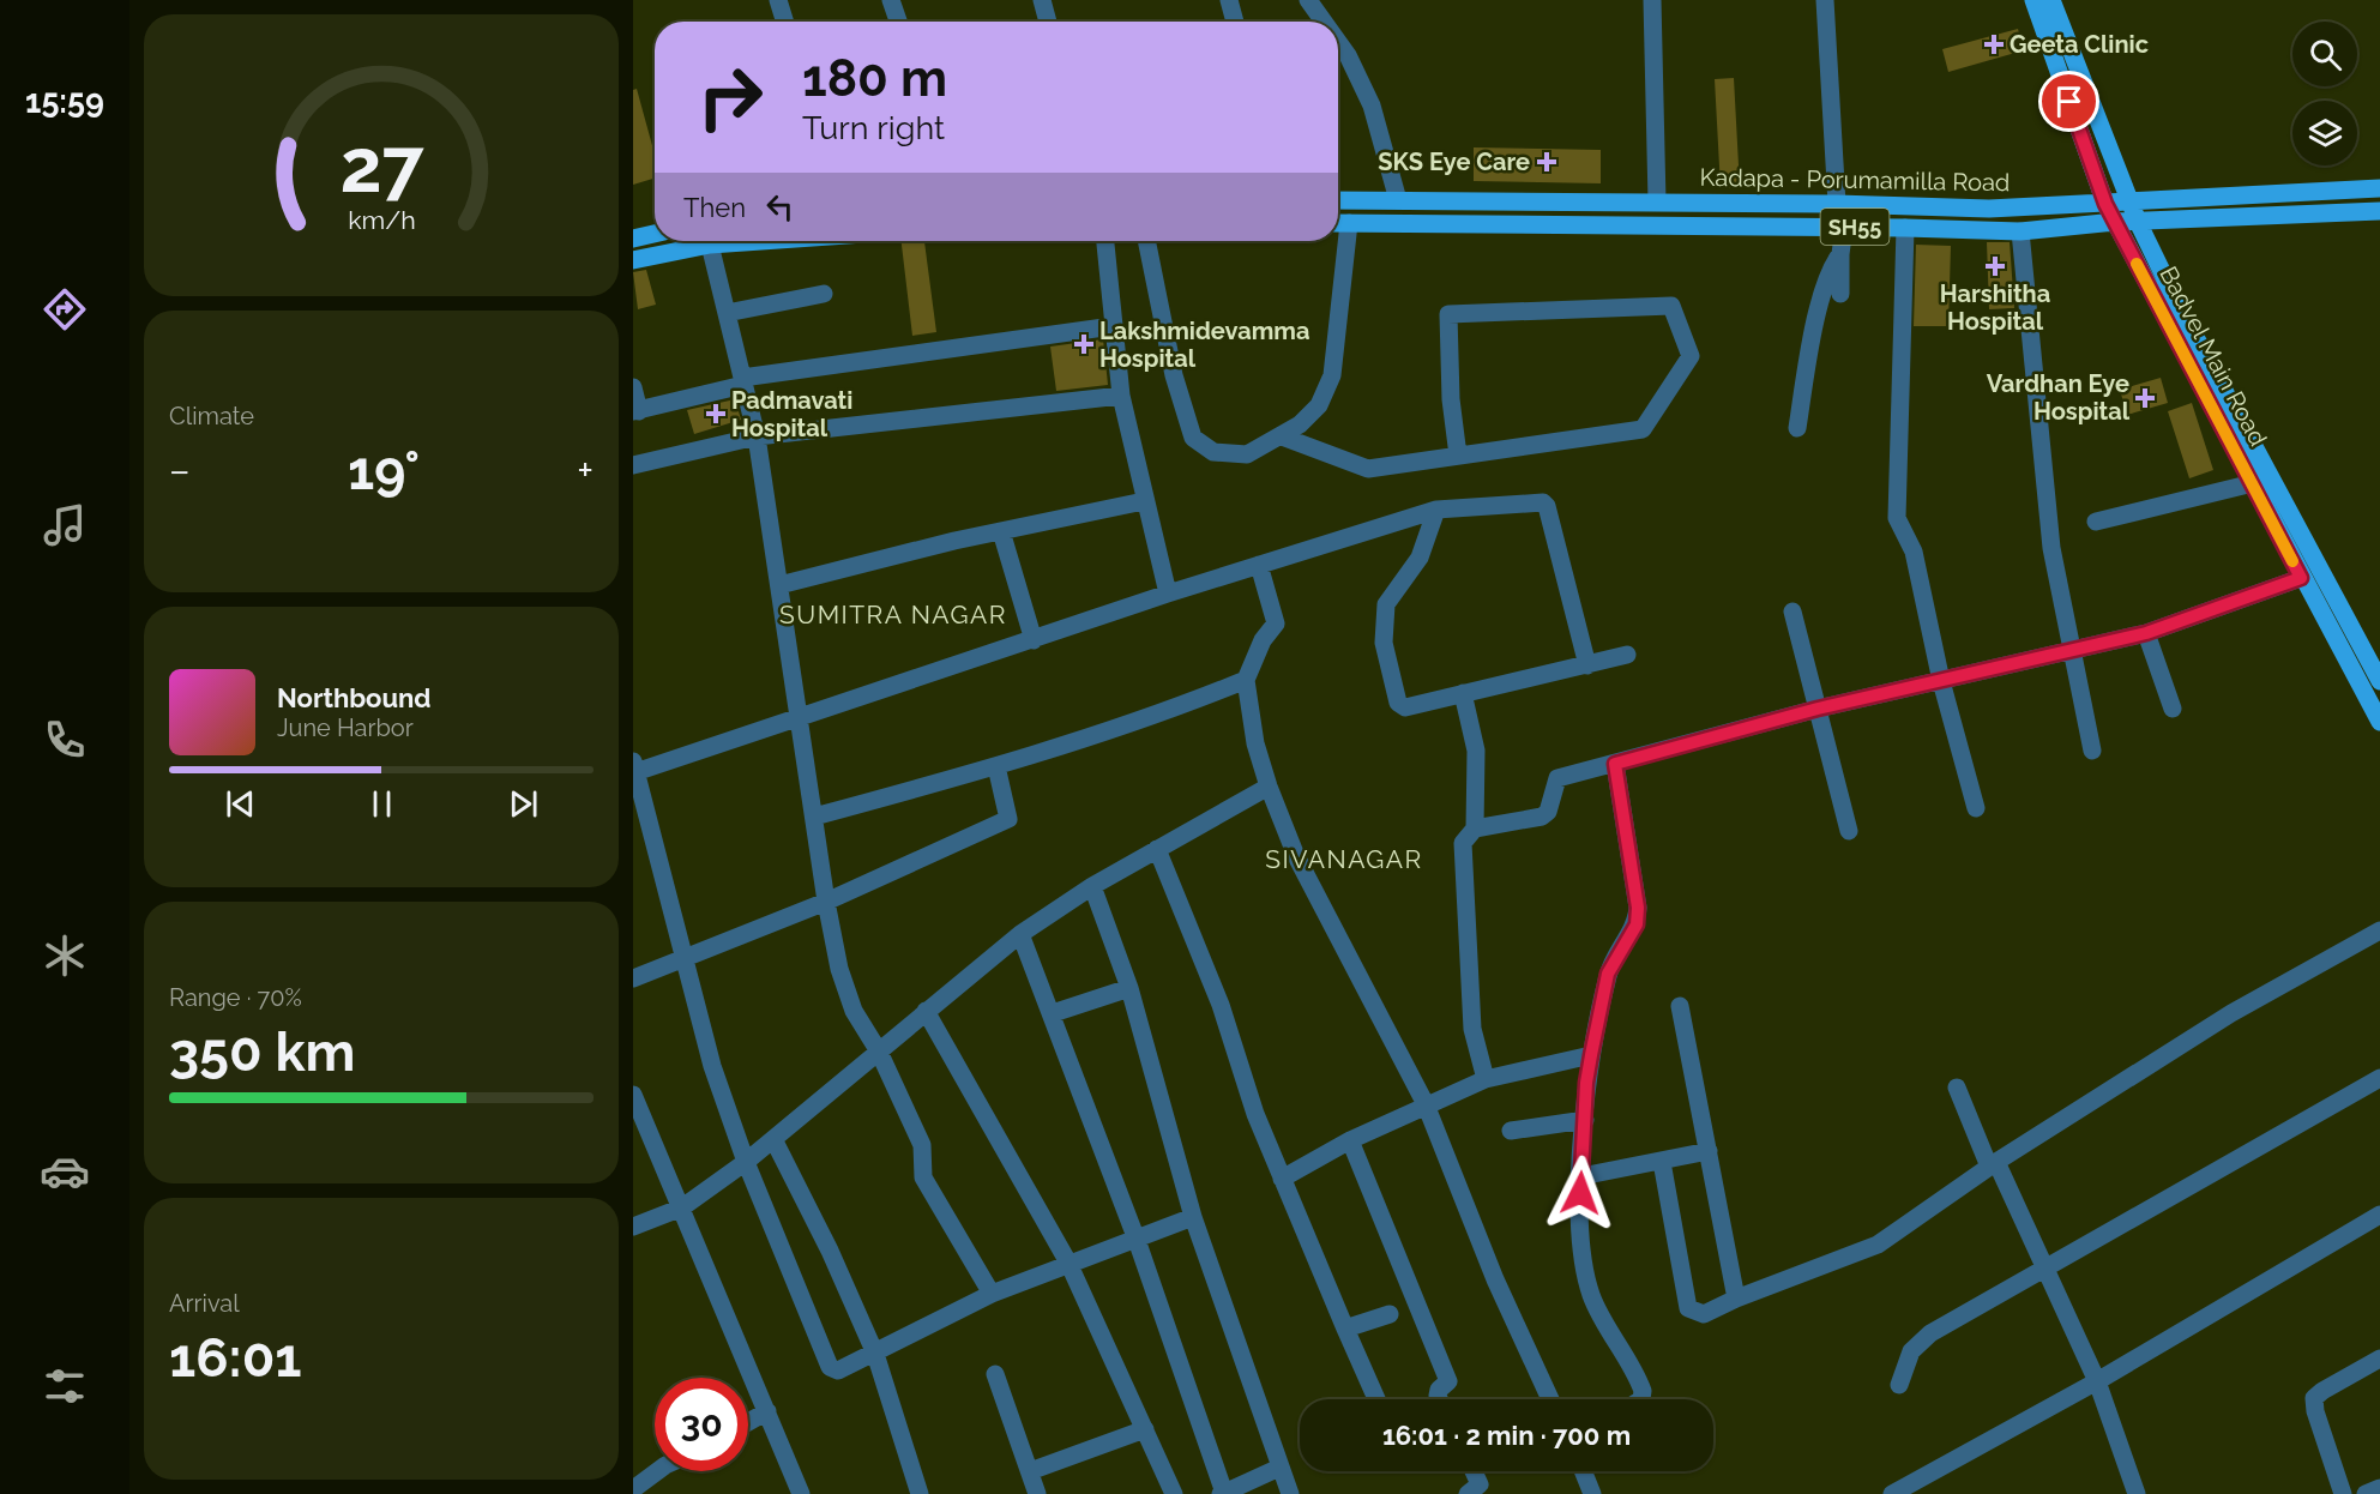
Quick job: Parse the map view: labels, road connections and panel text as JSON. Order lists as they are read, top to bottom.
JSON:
{
  "streets": {
    "main road": ["Kadapa - Porumamilla Road", "SH55", "Badvel Main Road"]
  },
  "crossings": [
    ["Kadapa - Porumamilla Road", "Badvel Main Road"],
    ["SH55", "Badvel Main Road"]
  ],
  "districts": ["SUMITRA NAGAR", "SIVANAGAR"],
  "places": {
    "health": [
      "Geeta Clinic",
      "SKS Eye Care",
      "Harshitha Hospital",
      "Lakshmidevamma Hospital",
      "Vardhan Eye Hospital",
      "Padmavati Hospital"
    ]
  },
  "page": {
    "tabs": "15:59",
    "turn": ["180 m", "Turn right"],
    "then": "Then",
    "tile": [
      "Climate",
      ["Range · 70%", "350 km"],
      ["Arrival", "16:01"]
    ],
    "heat": ["−", "19°", "+"],
    "song": ["Northbound", "June Harbor"],
    "limit": "30",
    "trip": "16:01 · 2 min · 700 m",
    "gauge": ["27", "km/h"]
  }
}
